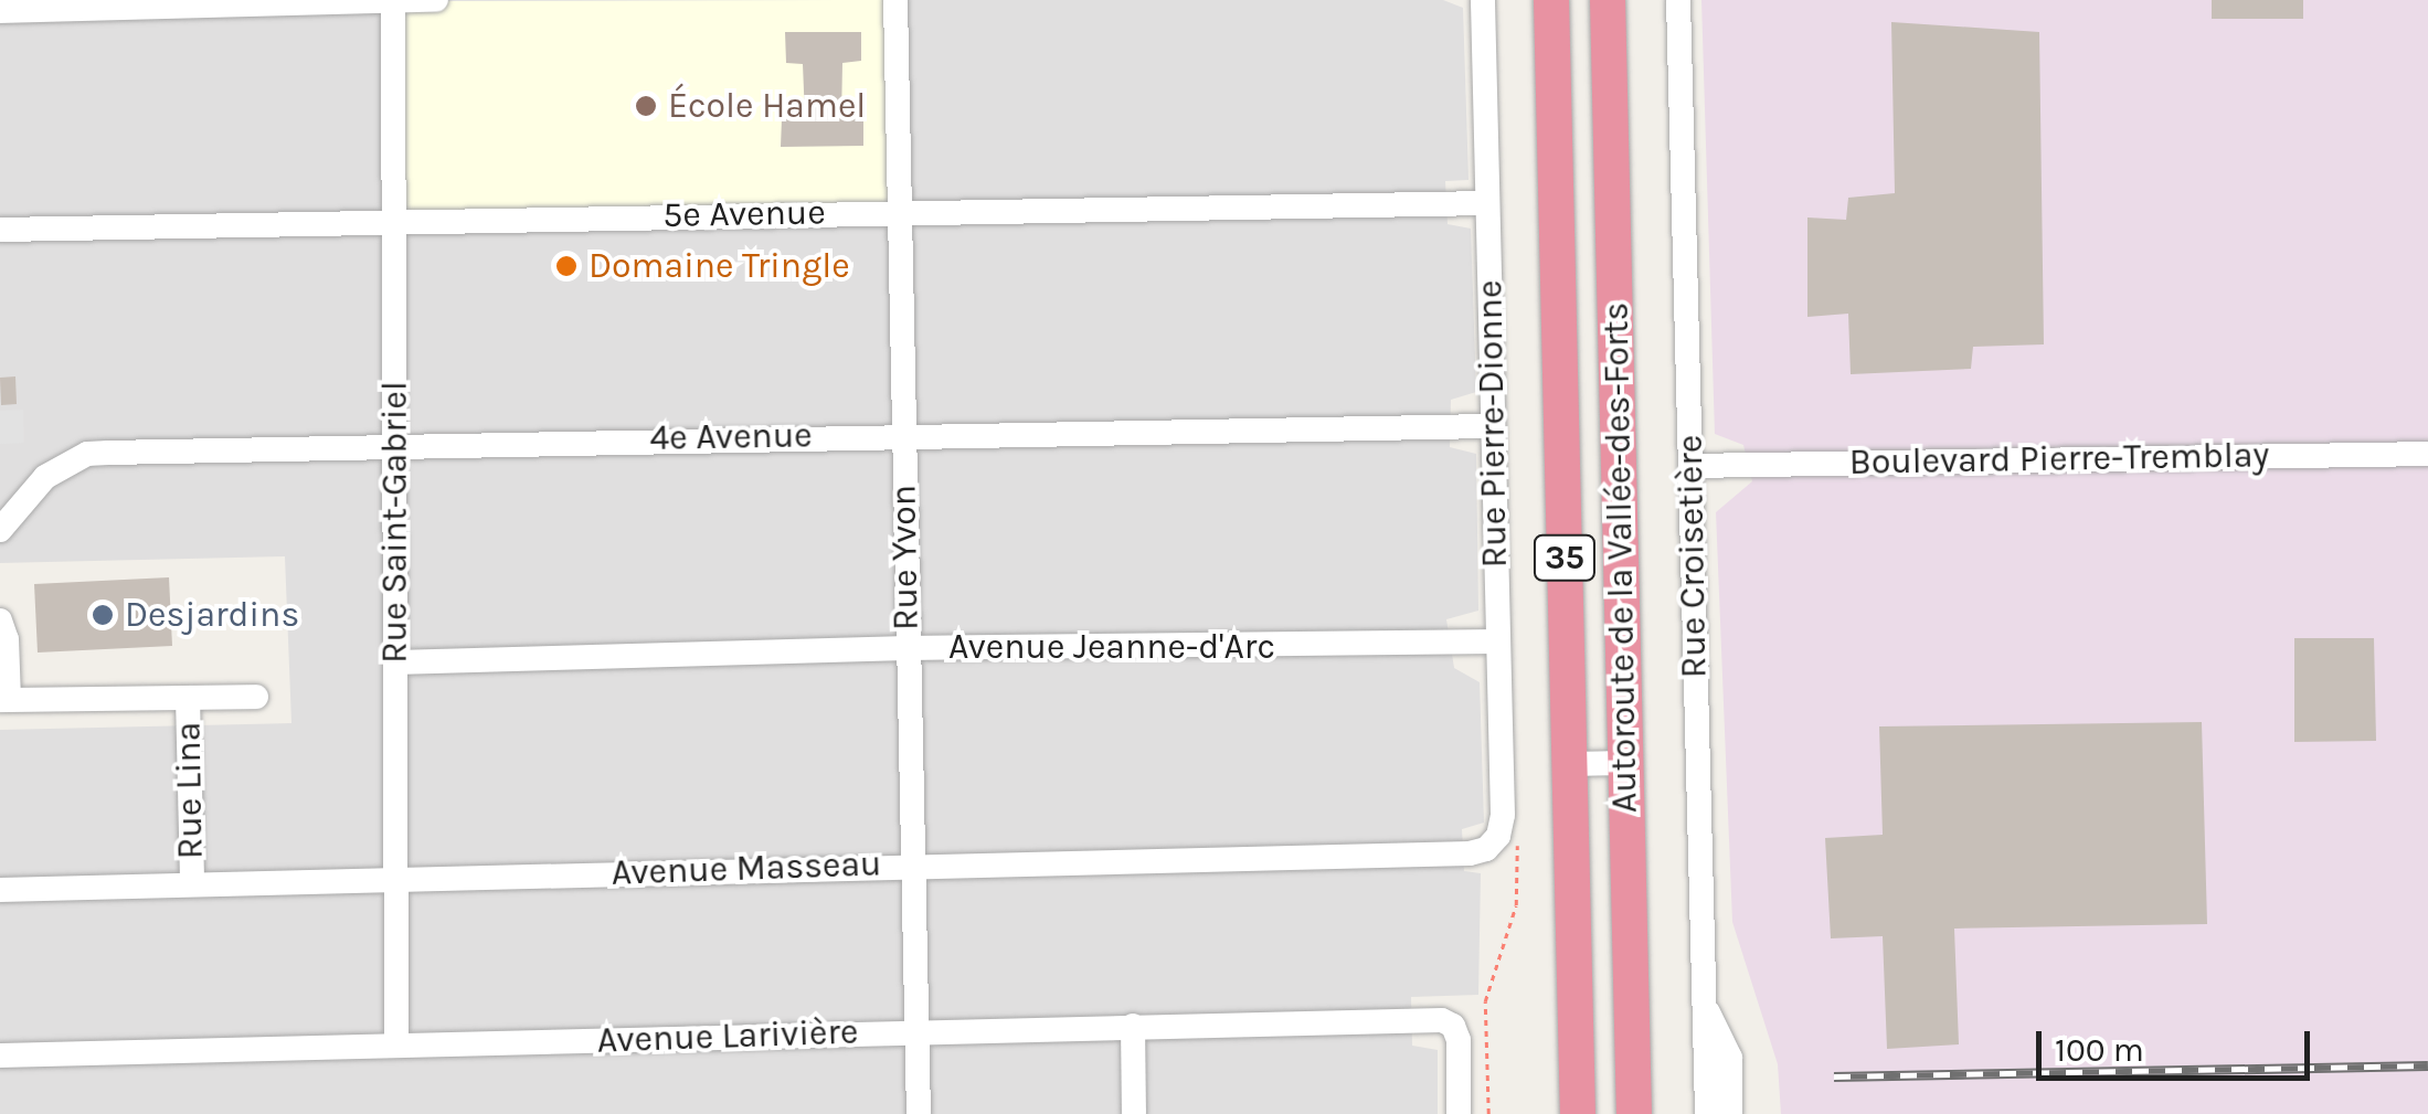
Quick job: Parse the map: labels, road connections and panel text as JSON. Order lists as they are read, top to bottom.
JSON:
{
  "streets": {
    "highway": ["35", "Autoroute de la Vallée-des-Forts"],
    "street": [
      "5e Avenue",
      "Rue Pierre-Dionne",
      "4e Avenue",
      "Boulevard Pierre-Tremblay",
      "Rue Saint-Gabriel",
      "Rue Croisetière",
      "Rue Yvon",
      "Avenue Jeanne-d'Arc",
      "Rue Lina",
      "Avenue Masseau",
      "Avenue Larivière"
    ]
  },
  "crossings": [
    ["5e Avenue", "Rue Pierre-Dionne"],
    ["5e Avenue", "Rue Saint-Gabriel"],
    ["5e Avenue", "Rue Yvon"],
    ["Rue Pierre-Dionne", "4e Avenue"],
    ["Rue Pierre-Dionne", "Avenue Jeanne-d'Arc"],
    ["Rue Pierre-Dionne", "Avenue Masseau"],
    ["4e Avenue", "Rue Saint-Gabriel"],
    ["4e Avenue", "Rue Yvon"],
    ["Boulevard Pierre-Tremblay", "Rue Croisetière"],
    ["Rue Saint-Gabriel", "Avenue Jeanne-d'Arc"],
    ["Rue Saint-Gabriel", "Avenue Masseau"],
    ["Rue Saint-Gabriel", "Avenue Larivière"],
    ["Rue Yvon", "Avenue Jeanne-d'Arc"],
    ["Rue Yvon", "Avenue Masseau"],
    ["Rue Yvon", "Avenue Larivière"],
    ["Rue Lina", "Avenue Masseau"]
  ],
  "places": ["École Hamel", "Domaine Tringle", "Desjardins"],
  "scale_bar": "100 m"
}
